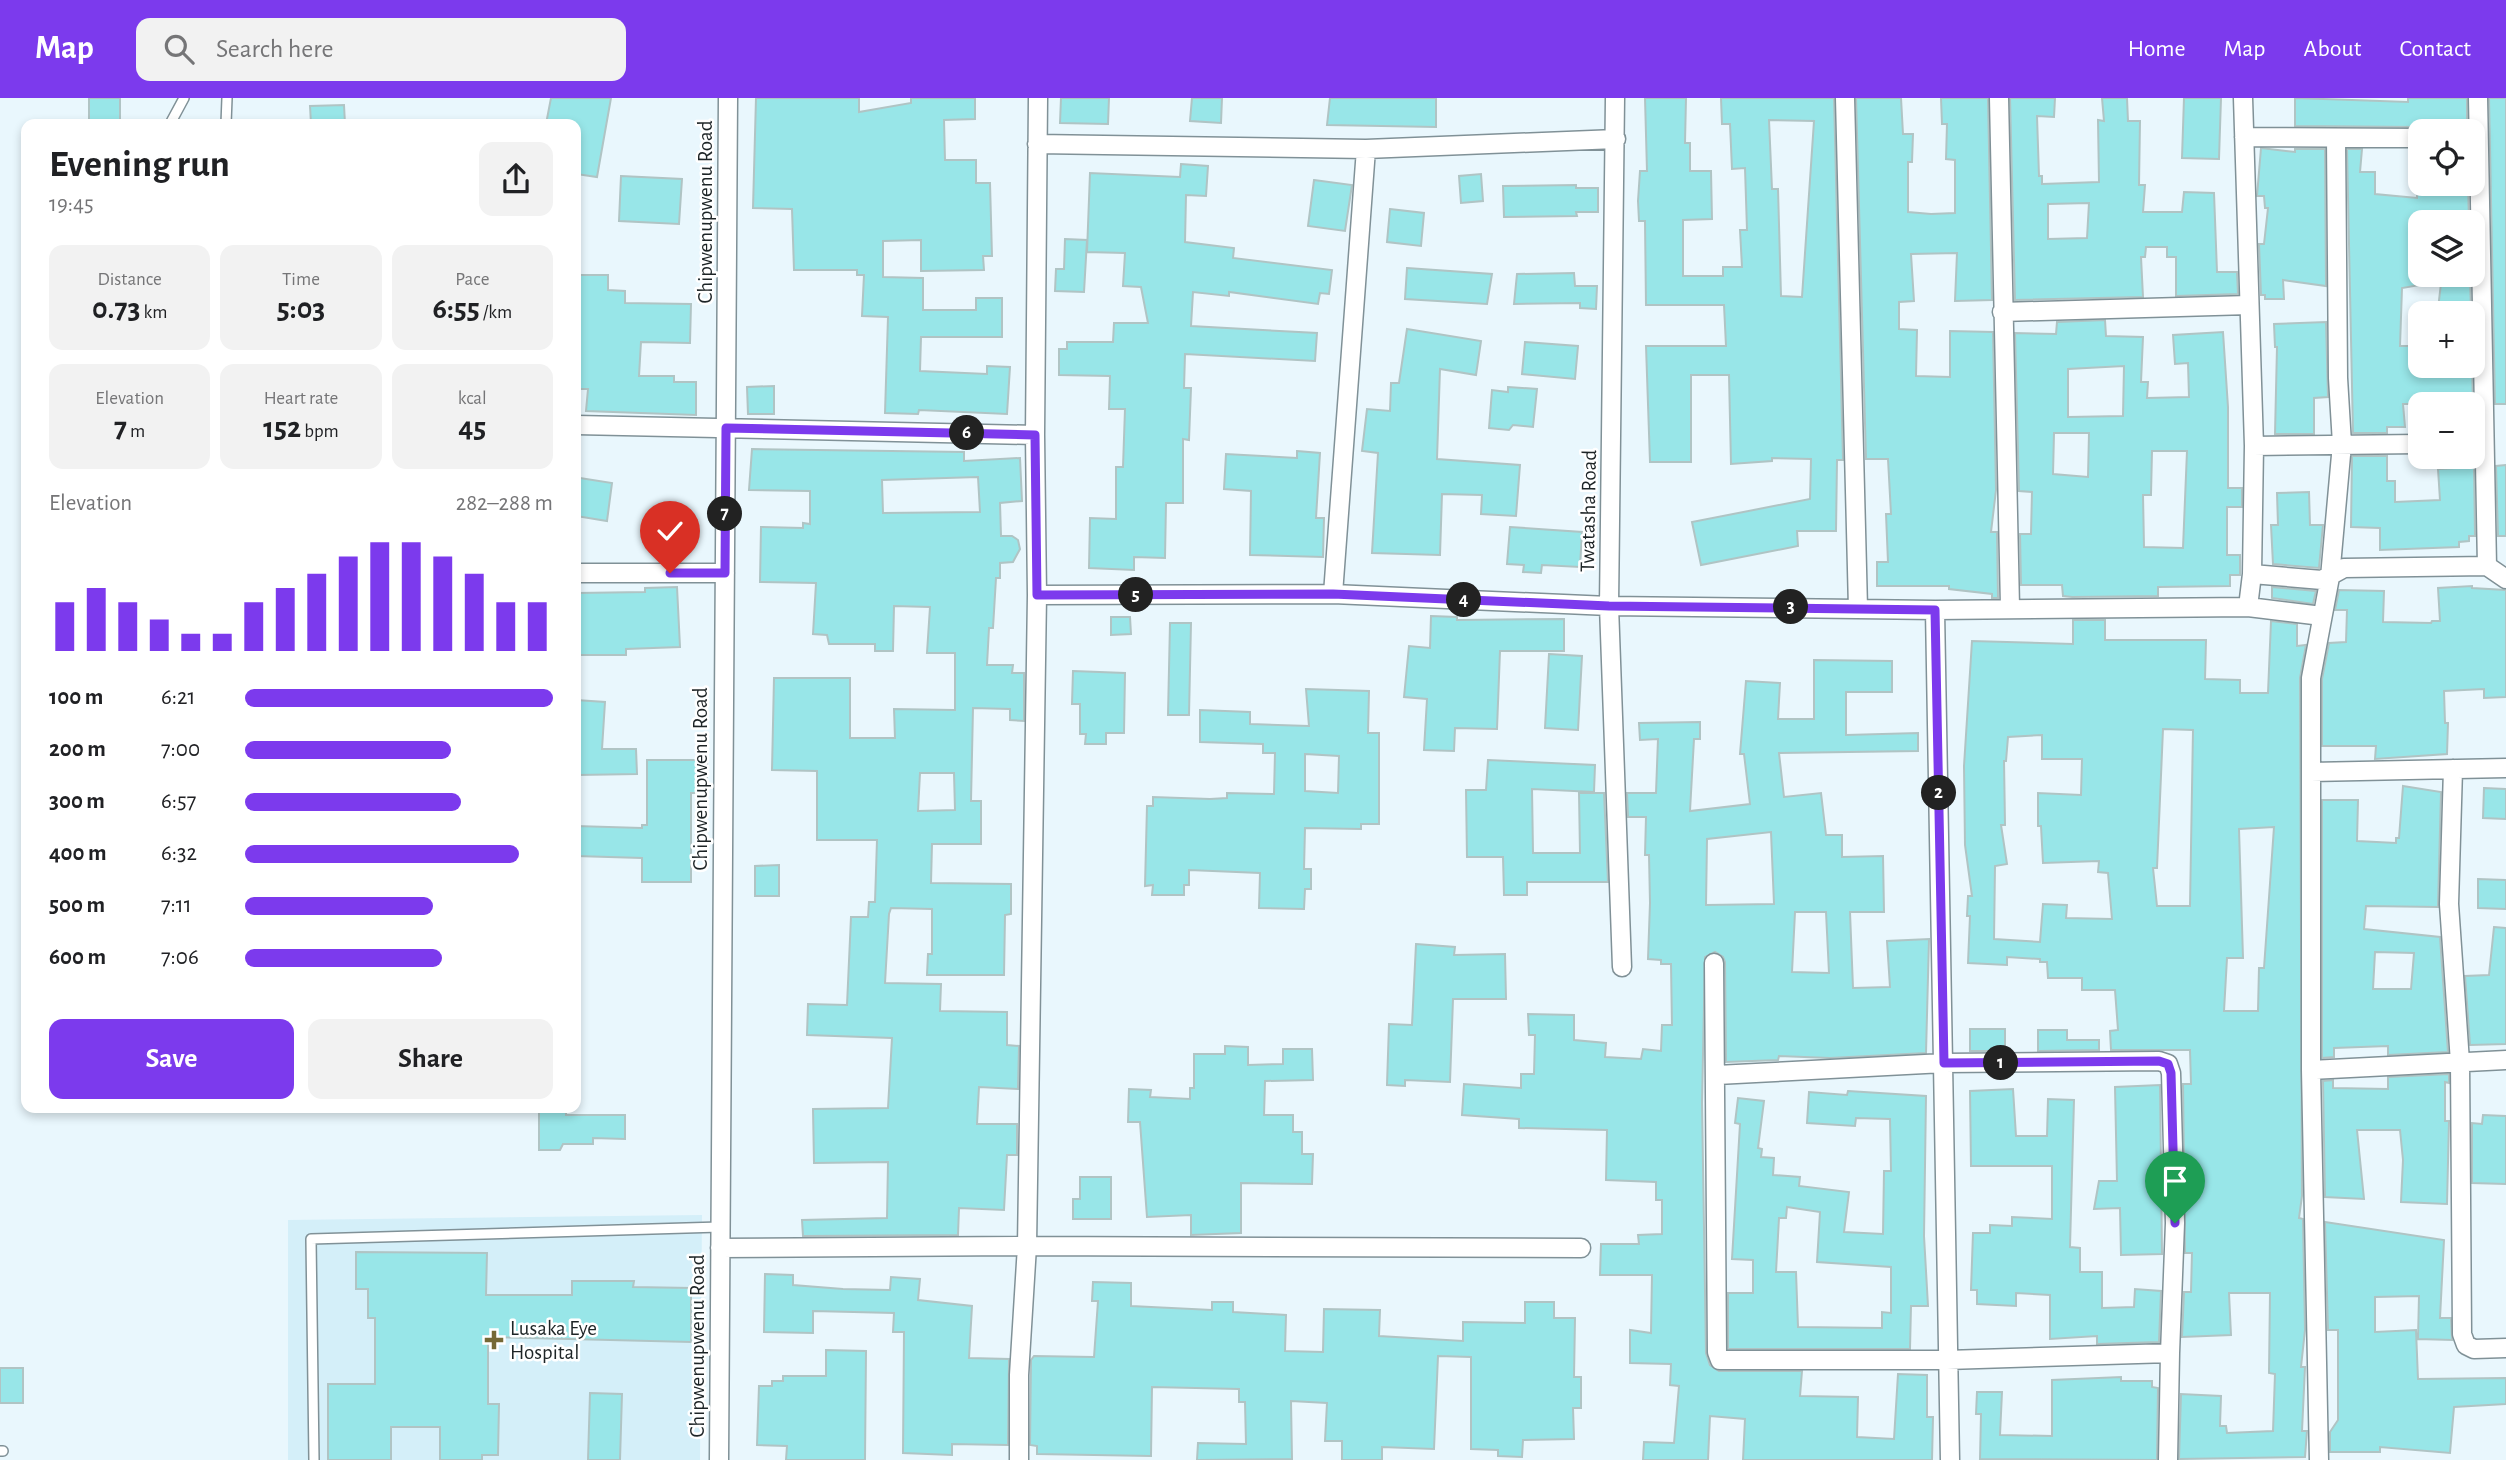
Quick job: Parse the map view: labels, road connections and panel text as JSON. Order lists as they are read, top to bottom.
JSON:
{
  "streets": {
    "street": ["Chipwenupwenu Road", "Twatasha Road"]
  },
  "places": {
    "health": ["Lusaka Eye Hospital"]
  },
  "page": {
    "header": "Map",
    "search": "Search here",
    "nav": [
      "Home",
      "Map",
      "About",
      "Contact"
    ],
    "map_buttons": ["+", "−"],
    "heading": ["Evening run", "19:45"],
    "stats": [
      ["Distance", "0.73 km"],
      ["Time", "5:03"],
      ["Pace", "6:55 /km"],
      ["Elevation", "7 m"],
      ["Heart rate", "152 bpm"],
      ["kcal", "45"]
    ],
    "pins": [
      "6",
      "7",
      "5",
      "4",
      "3",
      "2",
      "1"
    ],
    "chart": ["Elevation", "282–288 m"],
    "list": [
      {
        "name": "100 m",
        "note": "6:21"
      },
      {
        "name": "200 m",
        "note": "7:00"
      },
      {
        "name": "300 m",
        "note": "6:57"
      },
      {
        "name": "400 m",
        "note": "6:32"
      },
      {
        "name": "500 m",
        "note": "7:11"
      },
      {
        "name": "600 m",
        "note": "7:06"
      }
    ],
    "buttons": ["Save", "Share"]
  }
}
